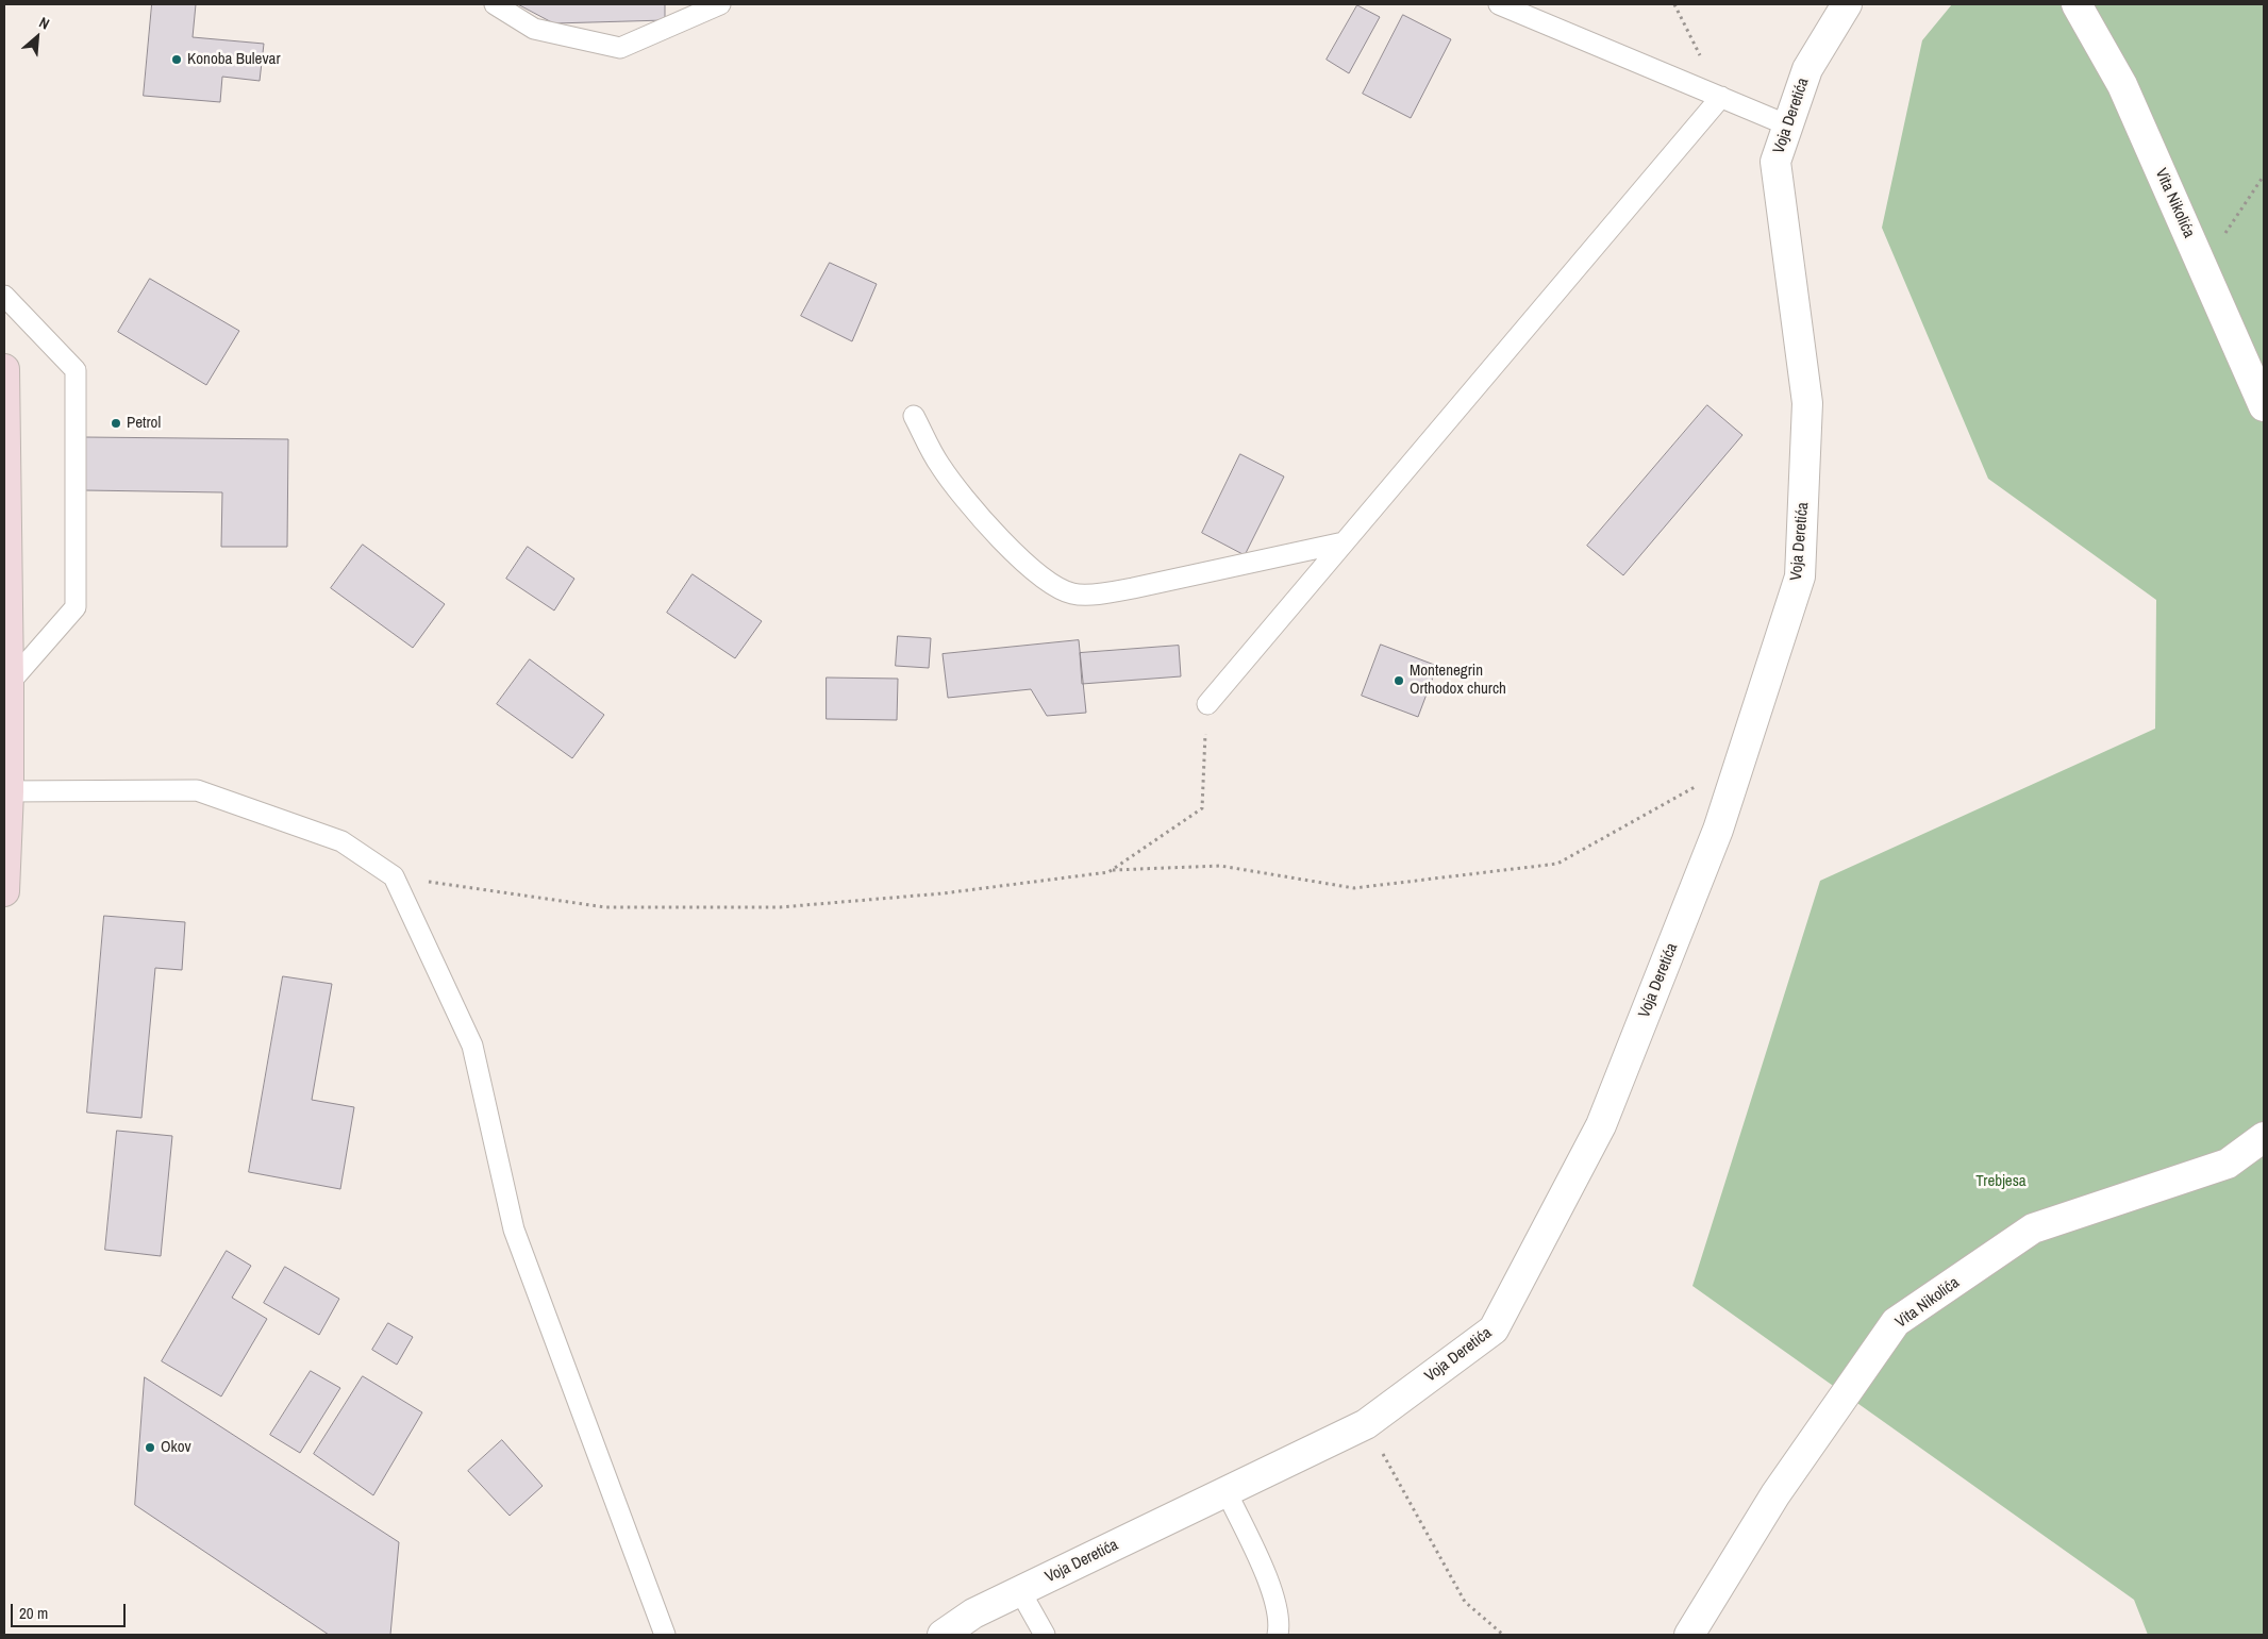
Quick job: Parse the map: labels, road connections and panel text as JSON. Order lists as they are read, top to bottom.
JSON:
{
  "streets": {
    "street": ["Voja Deretića", "Vita Nikolića"]
  },
  "parks": ["Trebjesa"],
  "places": [
    "Konoba Bulevar",
    "Petrol",
    "Montenegrin Orthodox church",
    "Okov"
  ],
  "scale_bar": "20 m",
  "north": "top right"
}
